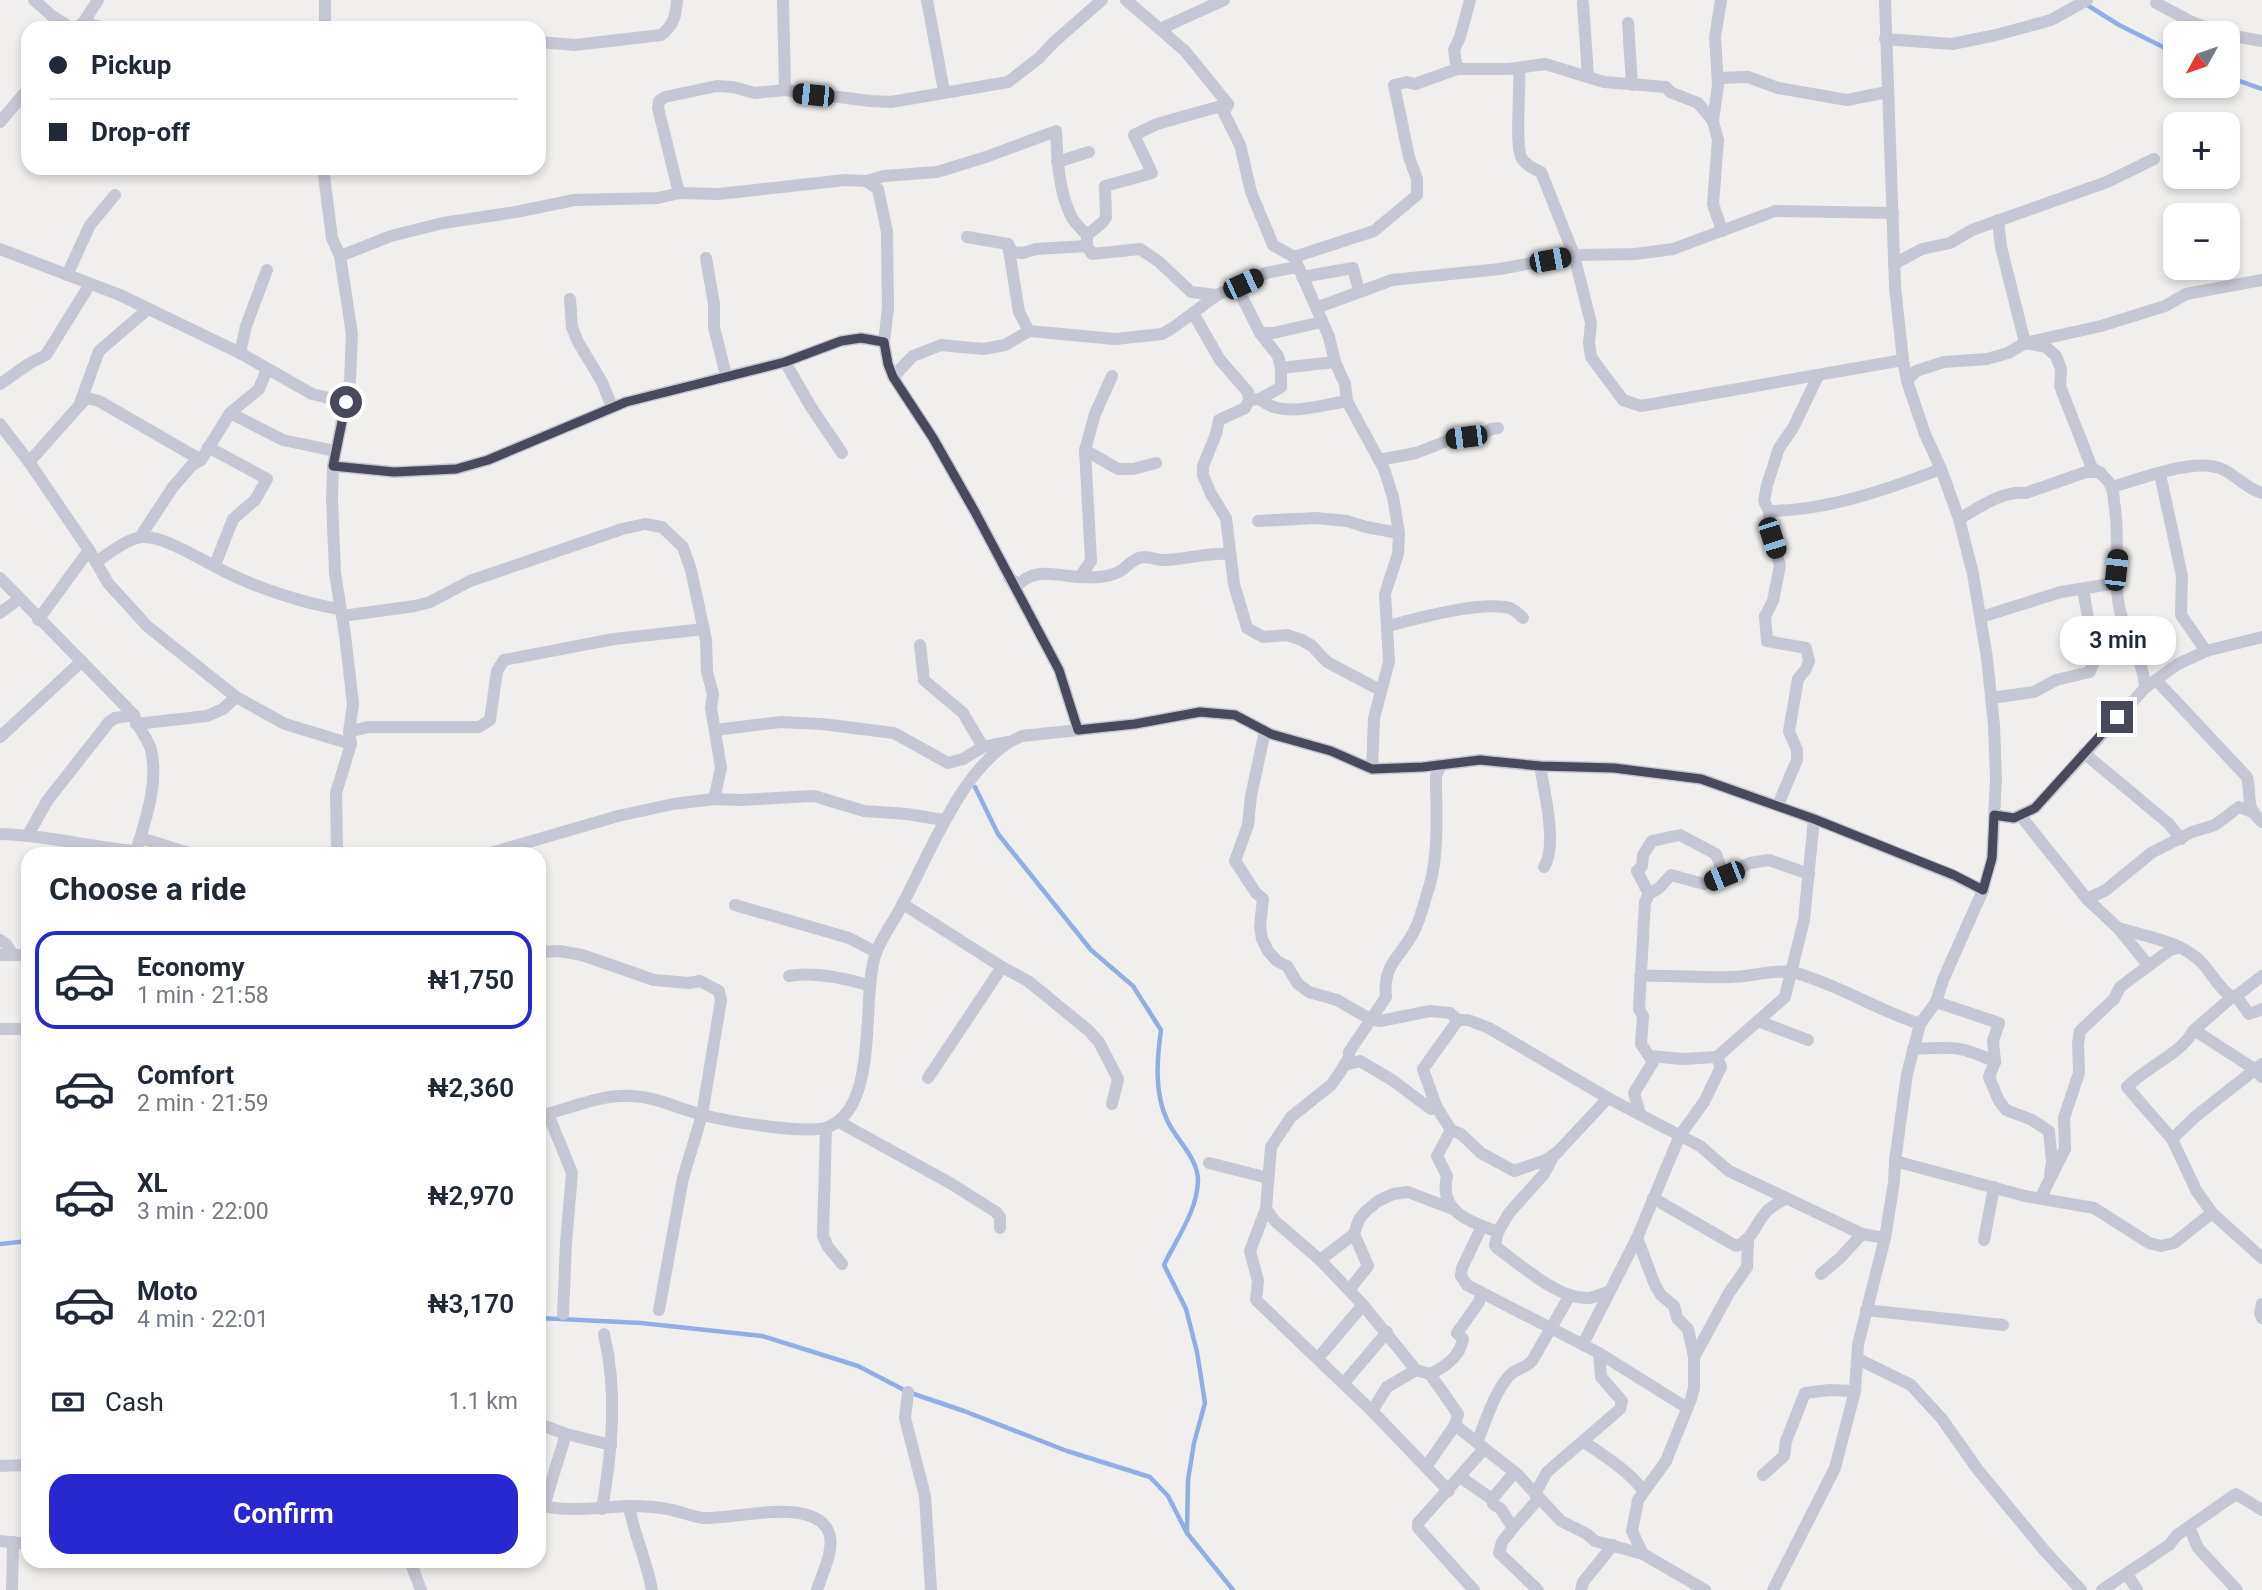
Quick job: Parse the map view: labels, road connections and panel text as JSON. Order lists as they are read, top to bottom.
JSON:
{
  "north": "bottom left",
  "page": {
    "map_buttons": ["+", "−"],
    "banner": ["Pickup", "Drop-off"],
    "bubble": "3 min",
    "heading": "Choose a ride",
    "list": [
      {
        "name": "Economy",
        "note": "1 min · 21:58",
        "value": "₦1,750"
      },
      {
        "name": "Comfort",
        "note": "2 min · 21:59",
        "value": "₦2,360"
      },
      {
        "name": "XL",
        "note": "3 min · 22:00",
        "value": "₦2,970"
      },
      {
        "name": "Moto",
        "note": "4 min · 22:01",
        "value": "₦3,170"
      }
    ],
    "pay": ["Cash", "1.1 km"],
    "buttons": "Confirm"
  }
}
